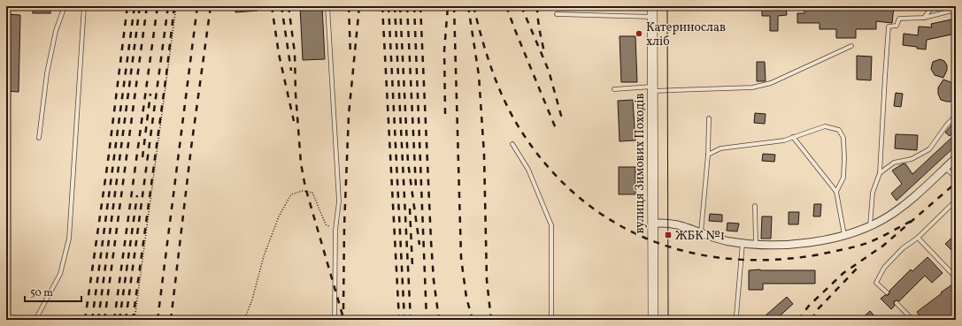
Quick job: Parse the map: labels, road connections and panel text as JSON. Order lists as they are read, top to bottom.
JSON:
{
  "streets": {
    "main road": ["вулиця Зимових Походів"]
  },
  "places": {
    "other": ["Катеринослав хліб"],
    "transit": ["ЖБК №1"]
  },
  "scale_bar": "50 m"
}
